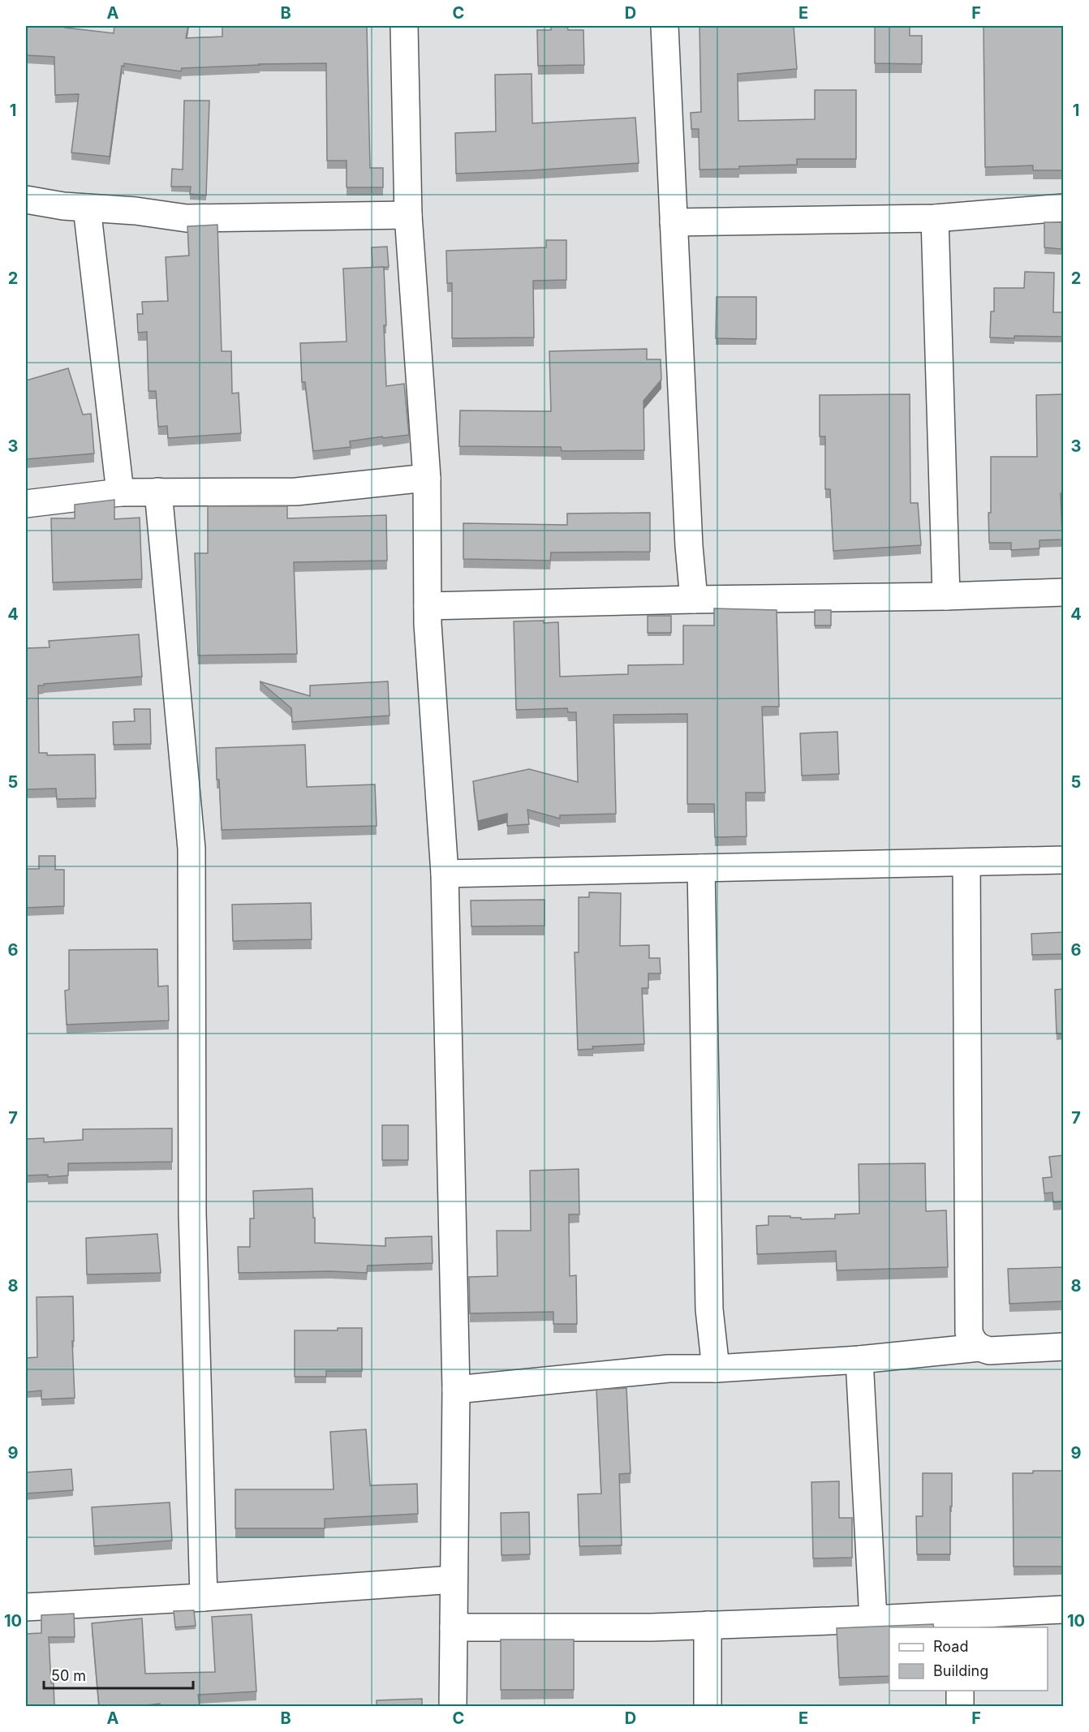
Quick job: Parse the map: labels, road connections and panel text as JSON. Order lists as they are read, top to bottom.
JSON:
{
  "legend": ["Road", "Building"],
  "scale_bar": "50 m",
  "grid": {
    "columns": [
      "A",
      "B",
      "C",
      "D",
      "E",
      "F"
    ],
    "rows": [
      "1",
      "2",
      "3",
      "4",
      "5",
      "6",
      "7",
      "8",
      "9",
      "10"
    ]
  }
}
